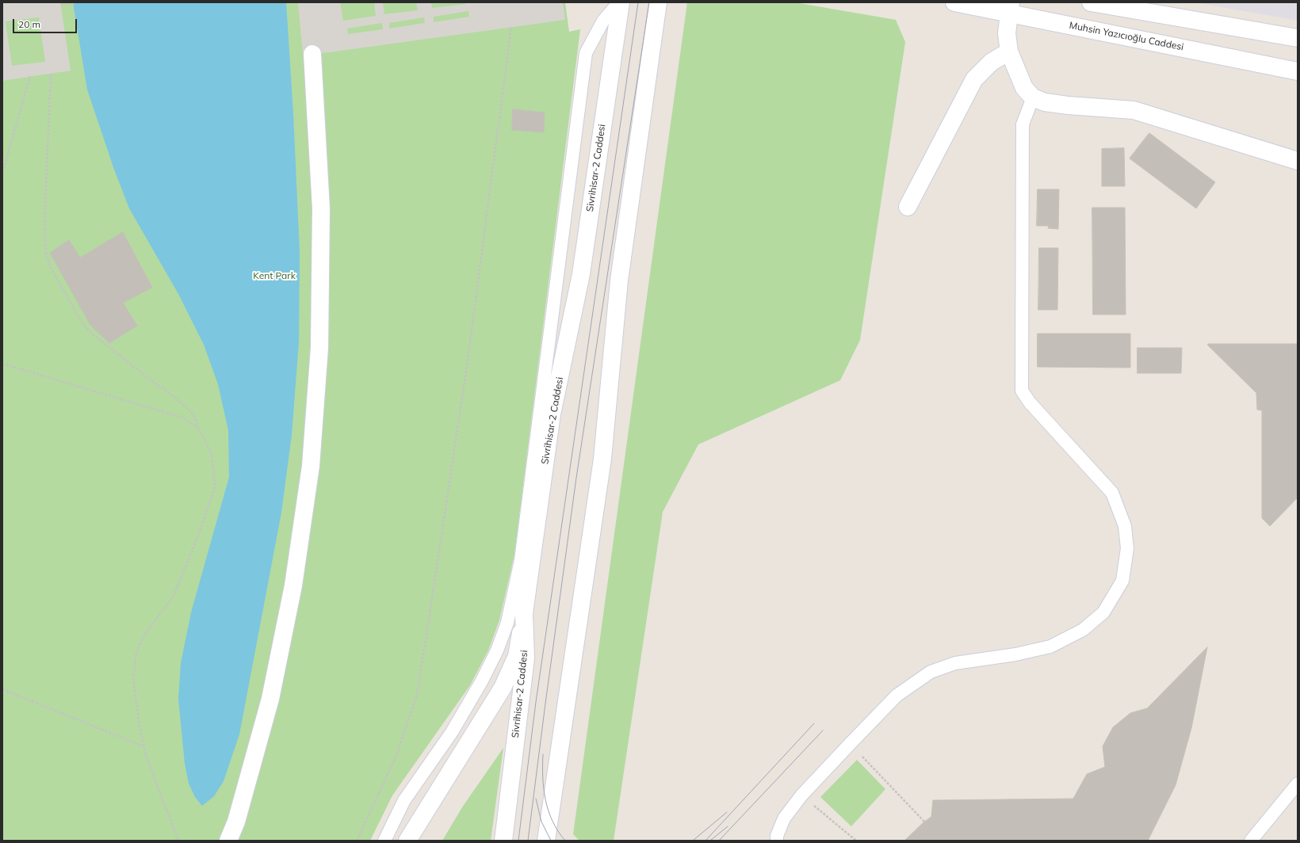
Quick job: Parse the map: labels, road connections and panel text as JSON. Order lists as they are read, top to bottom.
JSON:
{
  "streets": {
    "street": ["Muhsin Yazıcıoğlu Caddesi", "Sivrihisar-2 Caddesi"]
  },
  "parks": ["Kent Park"],
  "scale_bar": "20 m"
}
